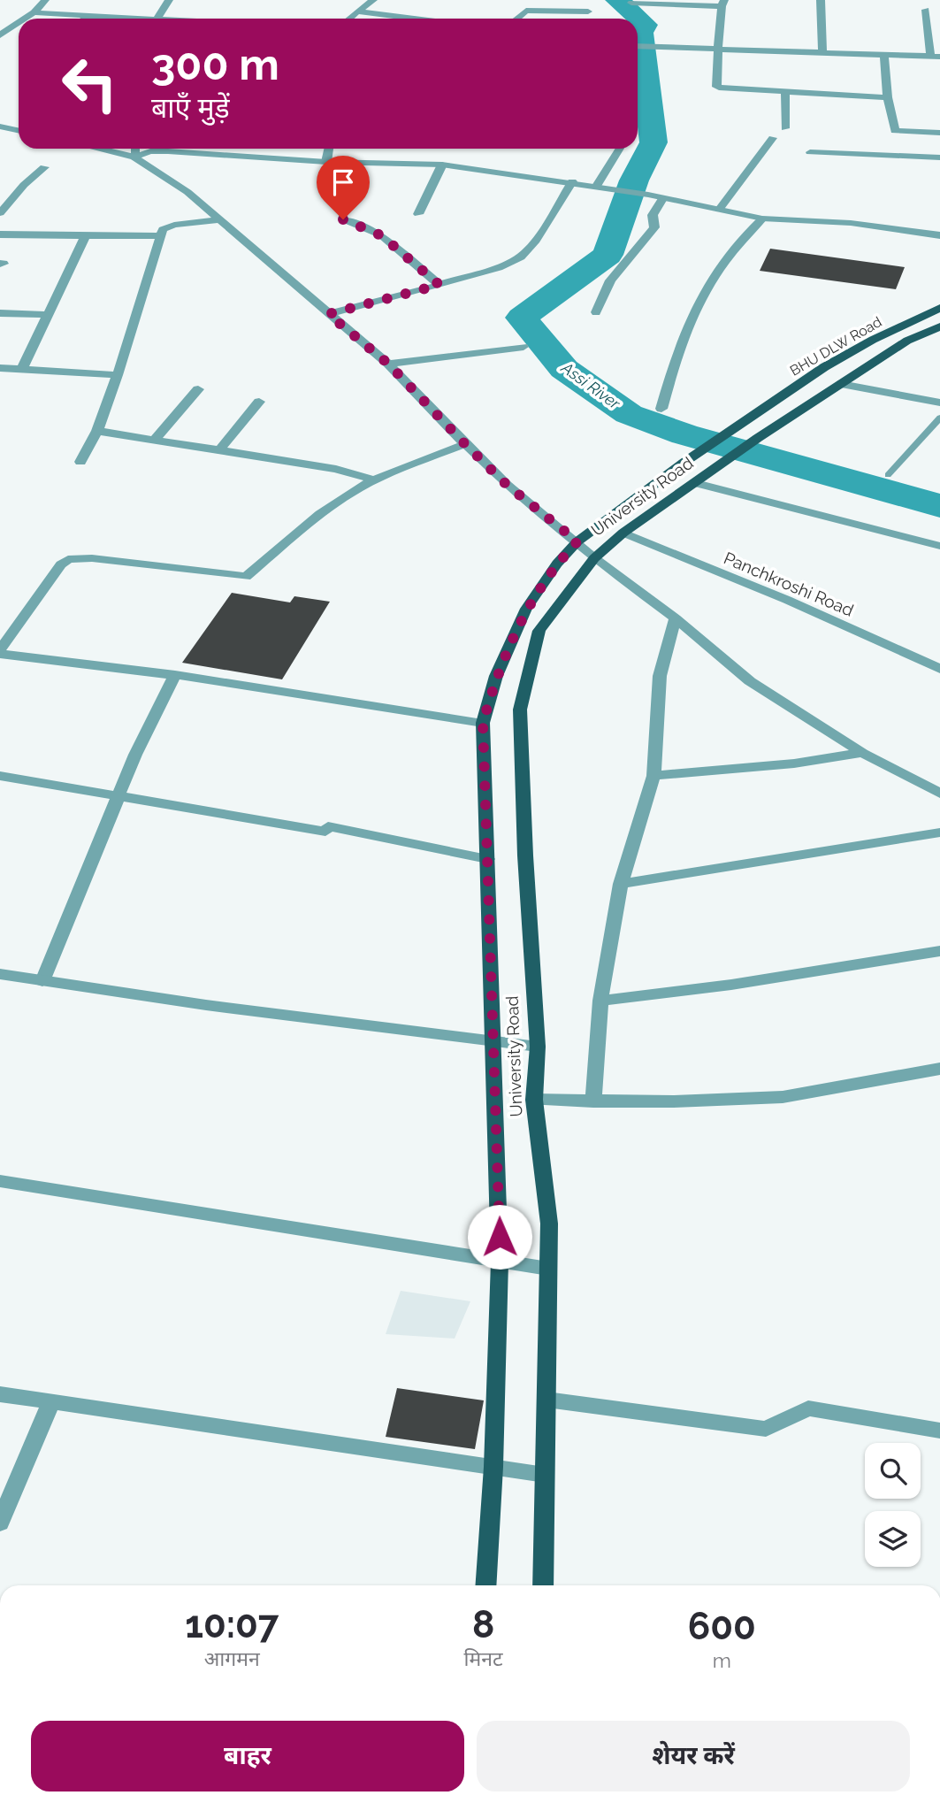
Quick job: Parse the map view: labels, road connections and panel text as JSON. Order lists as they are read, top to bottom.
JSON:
{
  "streets": {
    "main road": ["BHU DLW Road", "University Road"],
    "street": ["Panchkroshi Road"]
  },
  "crossings": [
    ["BHU DLW Road", "University Road"],
    ["University Road", "Panchkroshi Road"]
  ],
  "water": ["Assi River"],
  "page": {
    "turn": ["300 m", "बाएँ मुड़ें"],
    "eta": [
      "10:07",
      "आगमन",
      "8",
      "मिनट",
      "600",
      "m"
    ],
    "buttons": ["बाहर", "शेयर करें"]
  }
}
